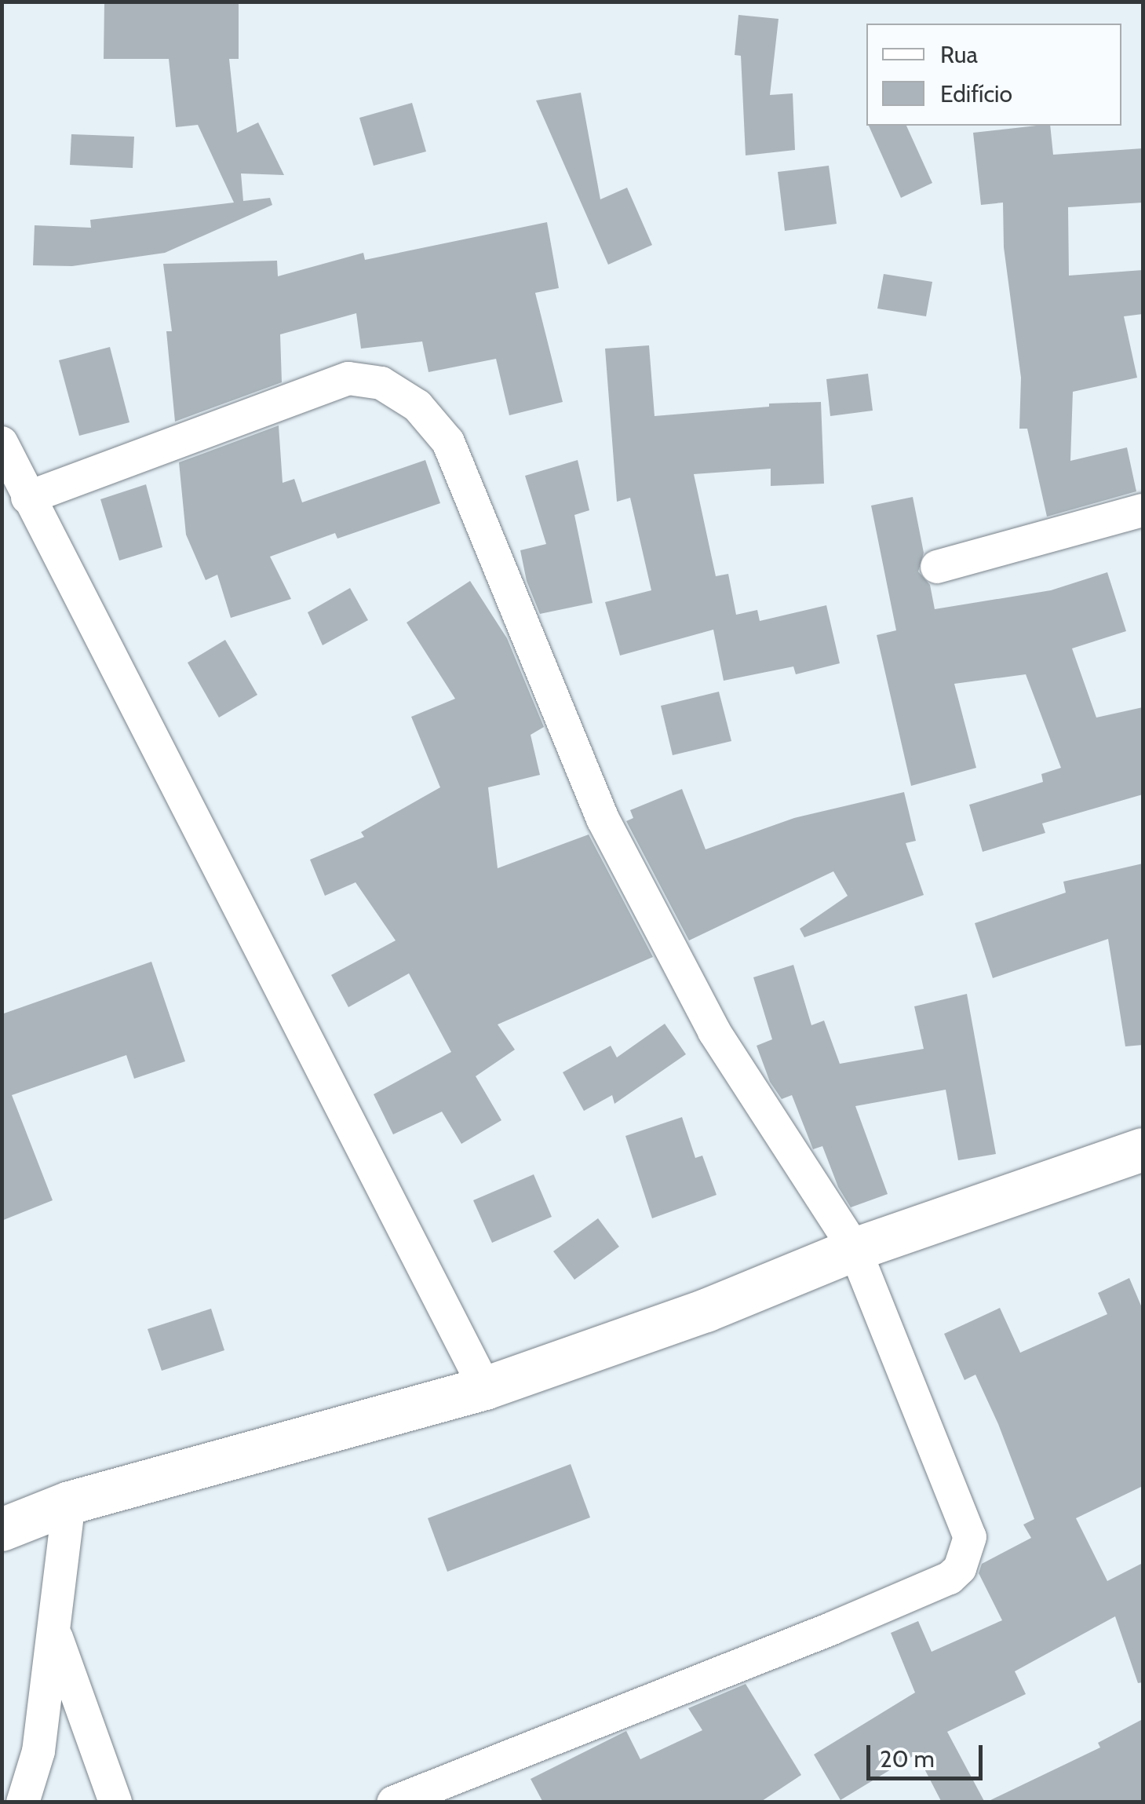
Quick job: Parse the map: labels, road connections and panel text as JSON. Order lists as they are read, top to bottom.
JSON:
{
  "legend": ["Rua", "Edifício"],
  "scale_bar": "20 m"
}
